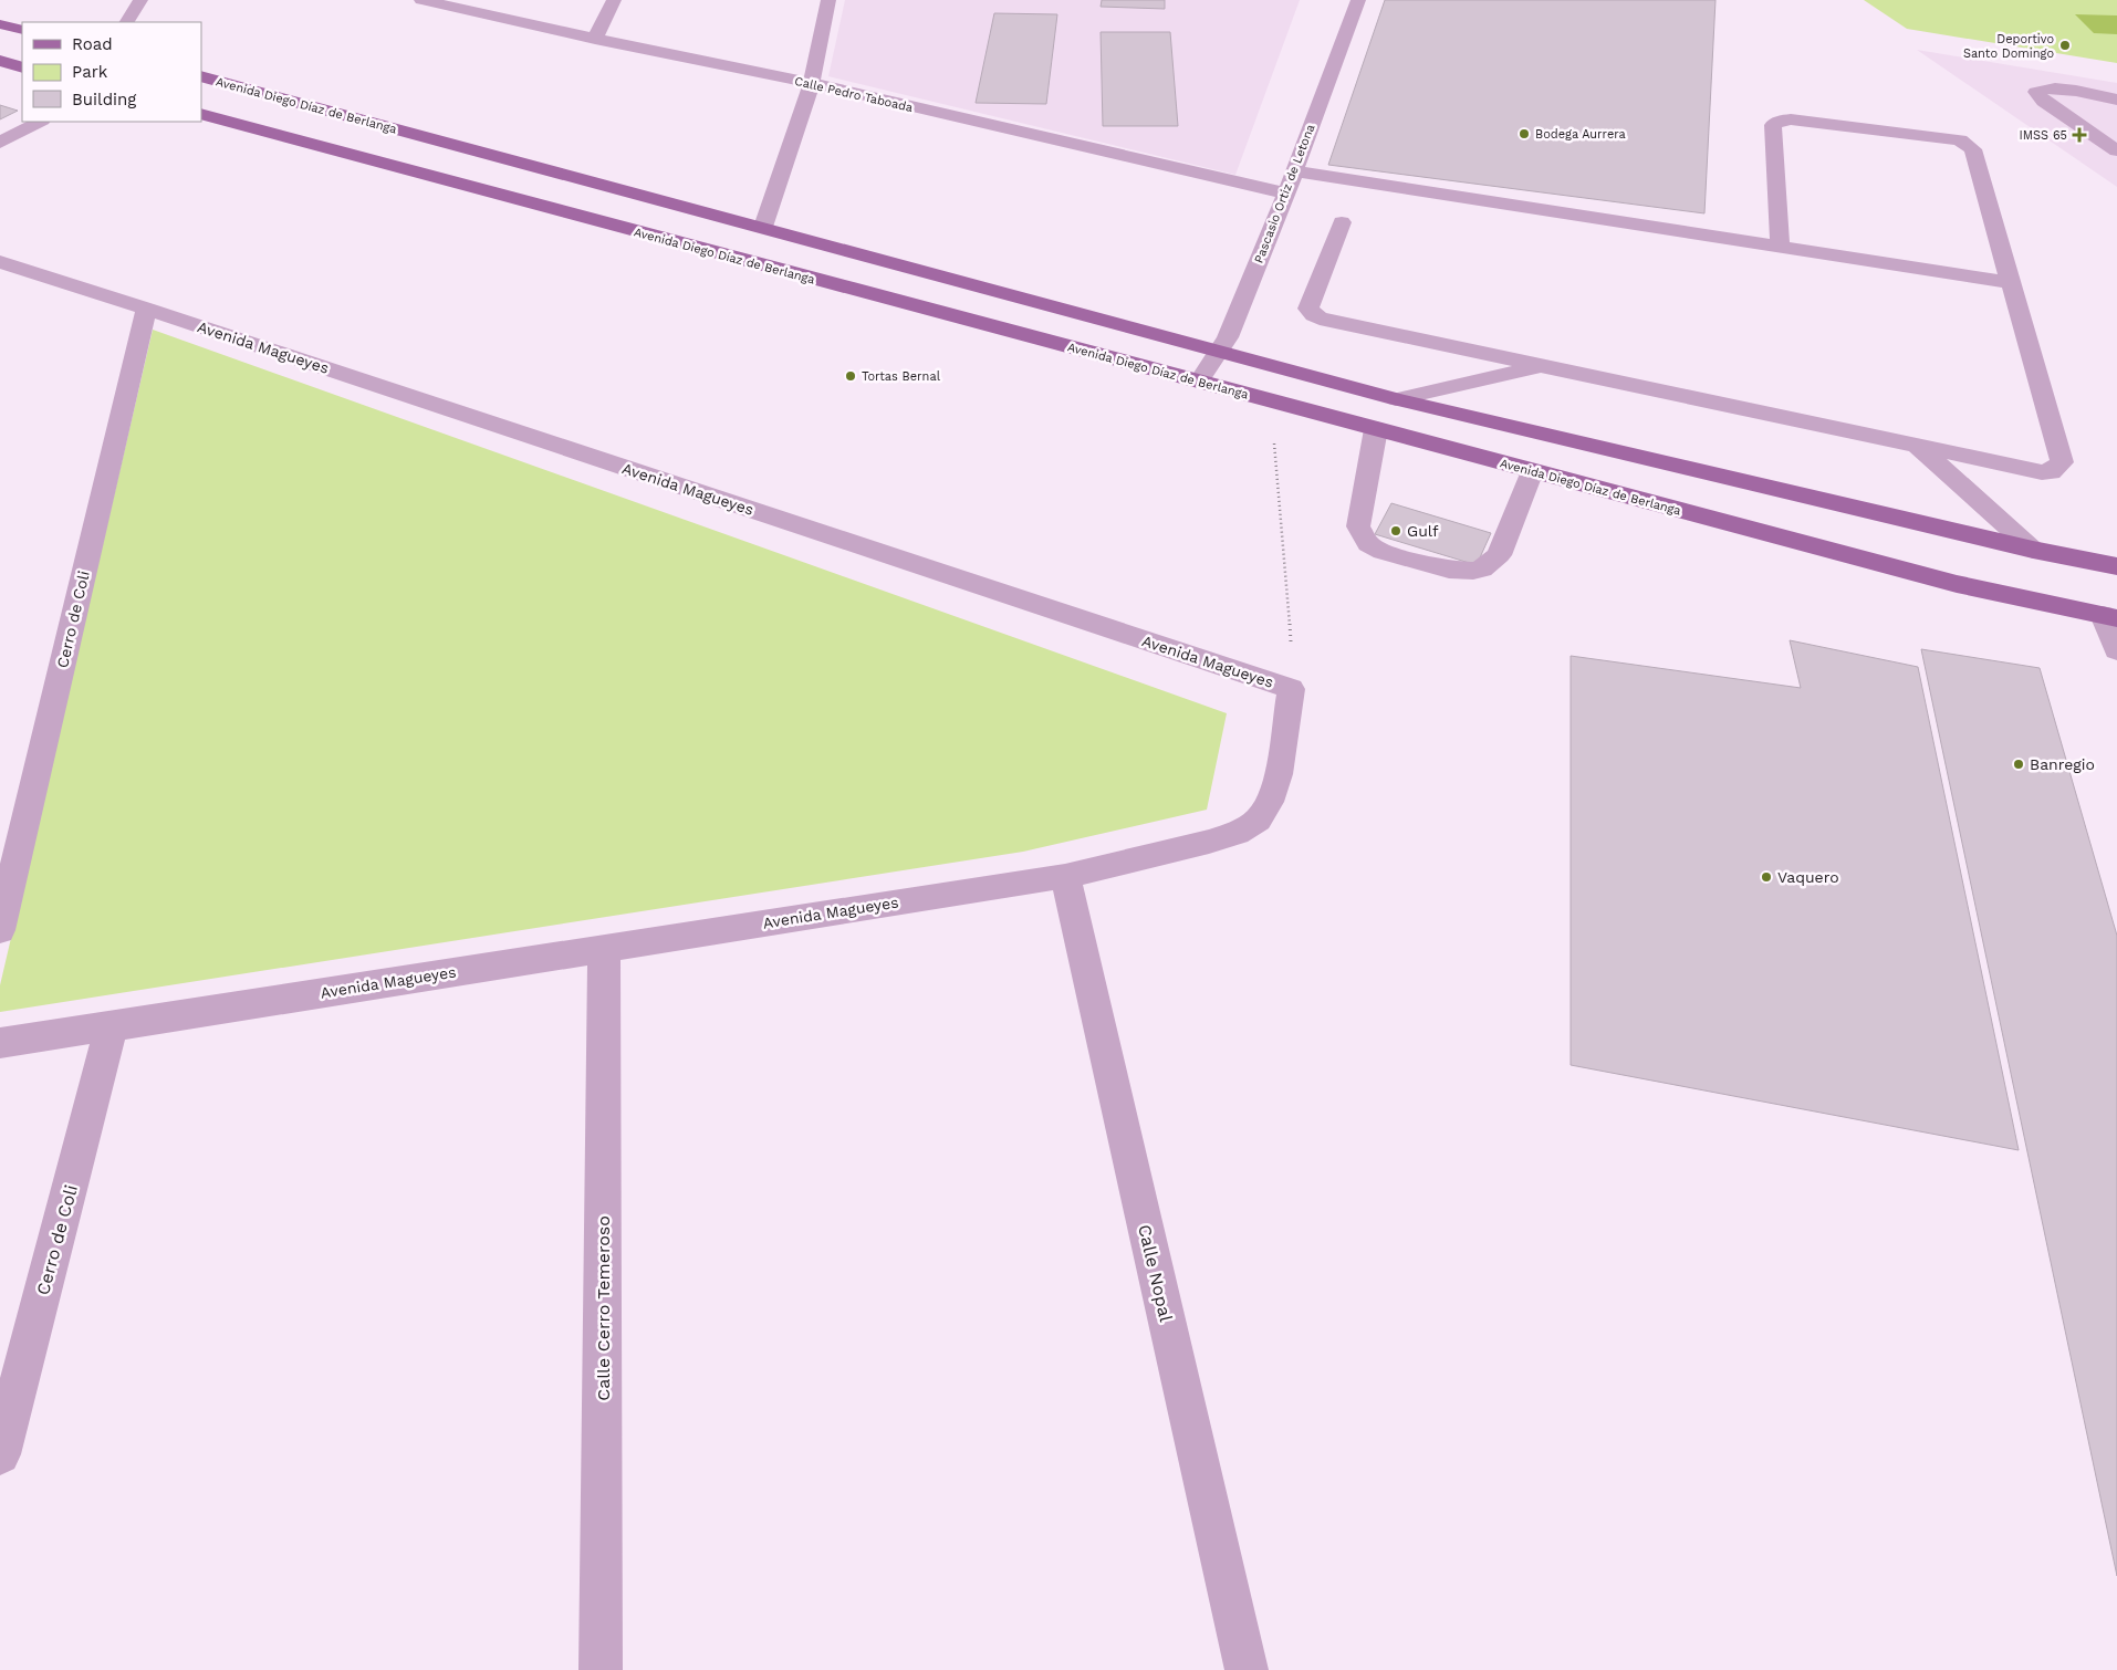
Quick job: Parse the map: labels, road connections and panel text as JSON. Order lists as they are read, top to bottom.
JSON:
{
  "streets": {
    "main road": ["Avenida Diego Díaz de Berlanga"],
    "street": [
      "Calle Pedro Taboada",
      "Pascasio Ortiz de Letona",
      "Avenida Magueyes",
      "Cerro de Coli",
      "Calle Nopal",
      "Calle Cerro Temeroso"
    ]
  },
  "crossings": [
    ["Calle Pedro Taboada", "Pascasio Ortiz de Letona"],
    ["Avenida Diego Díaz de Berlanga", "Pascasio Ortiz de Letona"],
    ["Avenida Magueyes", "Cerro de Coli"],
    ["Avenida Magueyes", "Calle Nopal"],
    ["Avenida Magueyes", "Calle Cerro Temeroso"]
  ],
  "places": {
    "other": [
      "Deportivo Santo Domingo",
      "Bodega Aurrera",
      "Tortas Bernal",
      "Gulf",
      "Banregio",
      "Vaquero"
    ],
    "health": ["IMSS 65"]
  },
  "legend": ["Road", "Park", "Building"]
}
